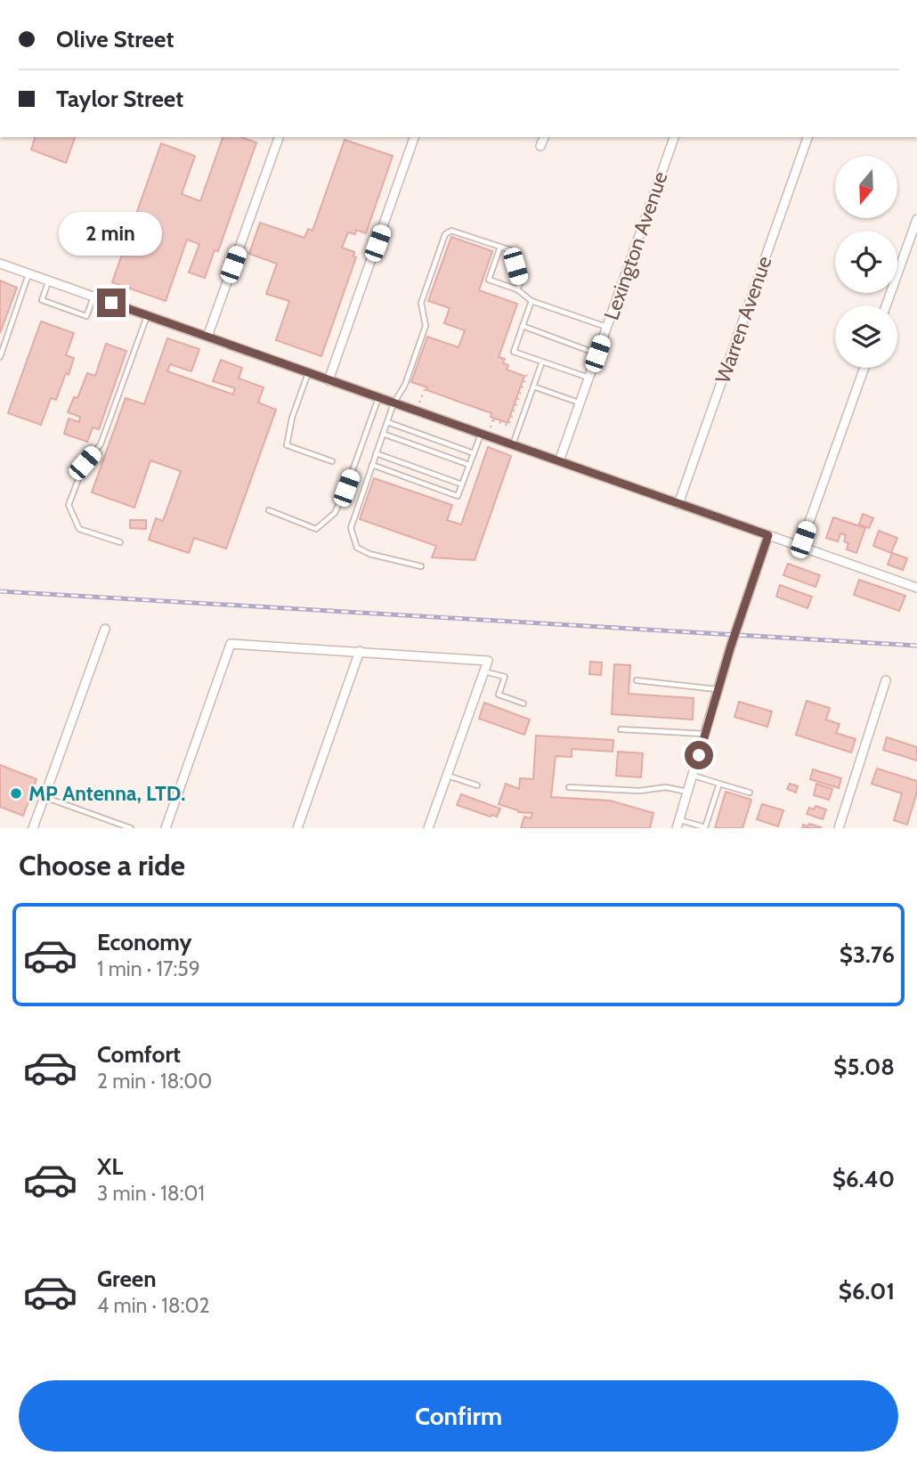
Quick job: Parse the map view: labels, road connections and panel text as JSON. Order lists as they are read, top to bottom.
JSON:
{
  "streets": {
    "street": ["Lexington Avenue", "Warren Avenue"]
  },
  "places": ["MP Antenna, LTD."],
  "north": "bottom",
  "page": {
    "banner": ["Olive Street", "Taylor Street"],
    "bubble": "2 min",
    "heading": "Choose a ride",
    "list": [
      {
        "name": "Economy",
        "note": "1 min · 17:59",
        "value": "$3.76"
      },
      {
        "name": "Comfort",
        "note": "2 min · 18:00",
        "value": "$5.08"
      },
      {
        "name": "XL",
        "note": "3 min · 18:01",
        "value": "$6.40"
      },
      {
        "name": "Green",
        "note": "4 min · 18:02",
        "value": "$6.01"
      }
    ],
    "buttons": "Confirm"
  }
}
